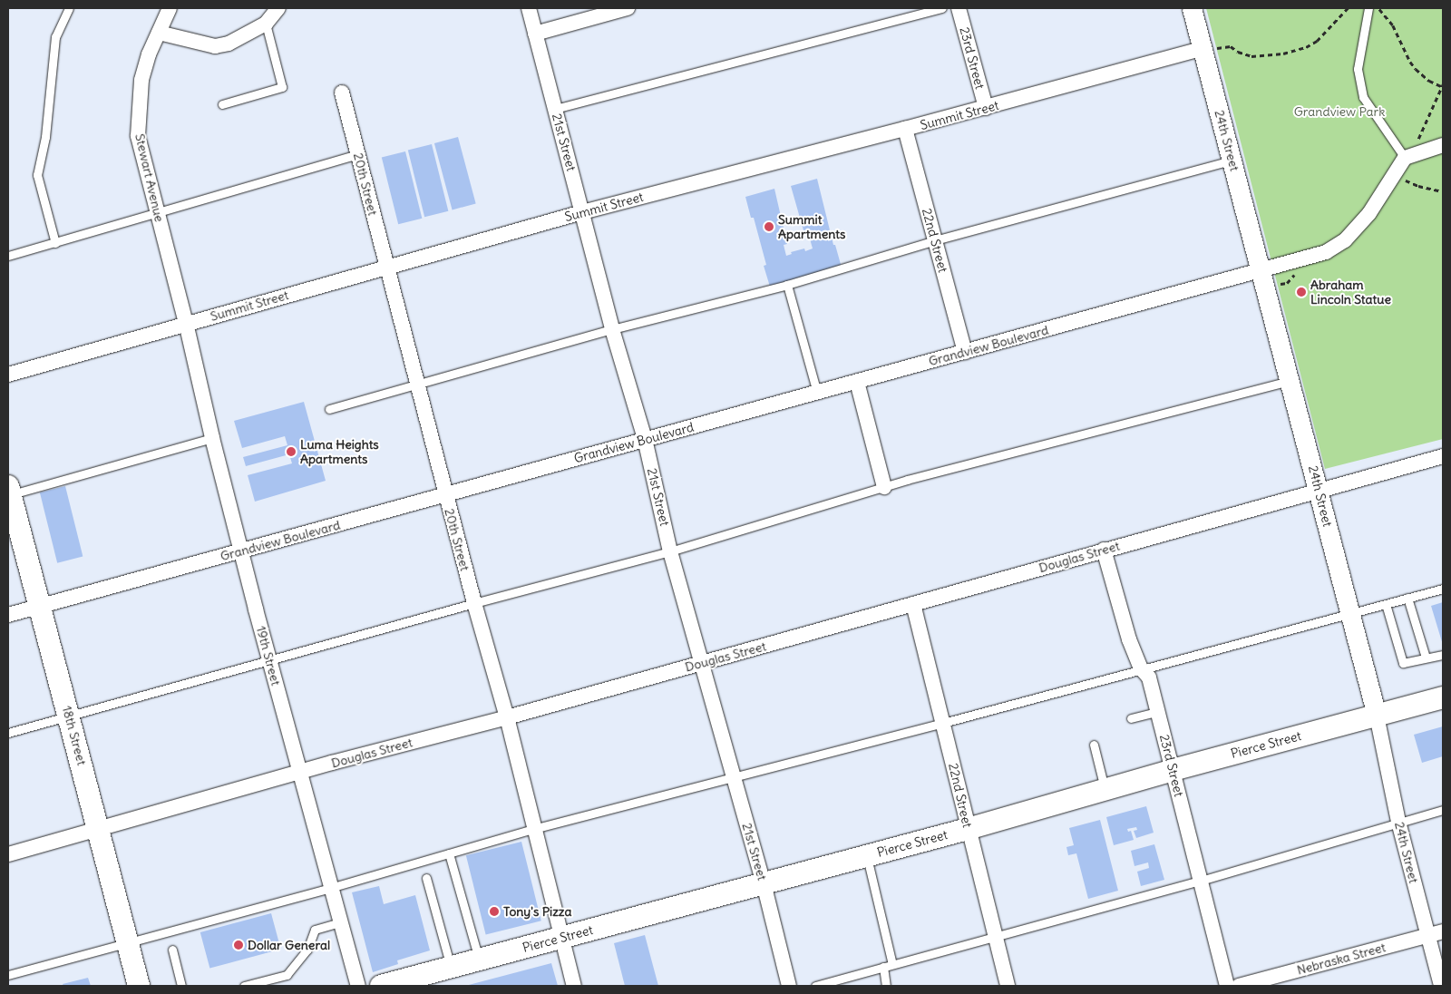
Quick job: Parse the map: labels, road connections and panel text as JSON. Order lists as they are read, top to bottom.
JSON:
{
  "streets": {
    "main road": ["18th Street", "Pierce Street"],
    "street": [
      "23rd Street",
      "Summit Street",
      "24th Street",
      "21st Street",
      "Stewart Avenue",
      "20th Street",
      "22nd Street",
      "Grandview Boulevard",
      "Douglas Street",
      "19th Street",
      "Nebraska Street"
    ]
  },
  "crossings": [
    ["23rd Street", "Summit Street"],
    ["23rd Street", "Douglas Street"],
    ["23rd Street", "Pierce Street"],
    ["Summit Street", "24th Street"],
    ["Summit Street", "21st Street"],
    ["Summit Street", "Stewart Avenue"],
    ["Summit Street", "20th Street"],
    ["Summit Street", "22nd Street"],
    ["Summit Street", "19th Street"],
    ["24th Street", "Grandview Boulevard"],
    ["24th Street", "Douglas Street"],
    ["24th Street", "Pierce Street"],
    ["24th Street", "Nebraska Street"],
    ["21st Street", "Grandview Boulevard"],
    ["21st Street", "Douglas Street"],
    ["21st Street", "Pierce Street"],
    ["Stewart Avenue", "19th Street"],
    ["20th Street", "Grandview Boulevard"],
    ["20th Street", "Douglas Street"],
    ["20th Street", "Pierce Street"],
    ["22nd Street", "Grandview Boulevard"],
    ["22nd Street", "Douglas Street"],
    ["22nd Street", "Pierce Street"],
    ["Grandview Boulevard", "19th Street"],
    ["Grandview Boulevard", "18th Street"],
    ["Douglas Street", "19th Street"],
    ["Douglas Street", "18th Street"]
  ],
  "parks": ["Grandview Park"],
  "places": [
    "Summit Apartments",
    "Abraham Lincoln Statue",
    "Luma Heights Apartments",
    "Tony's Pizza",
    "Dollar General"
  ]
}
